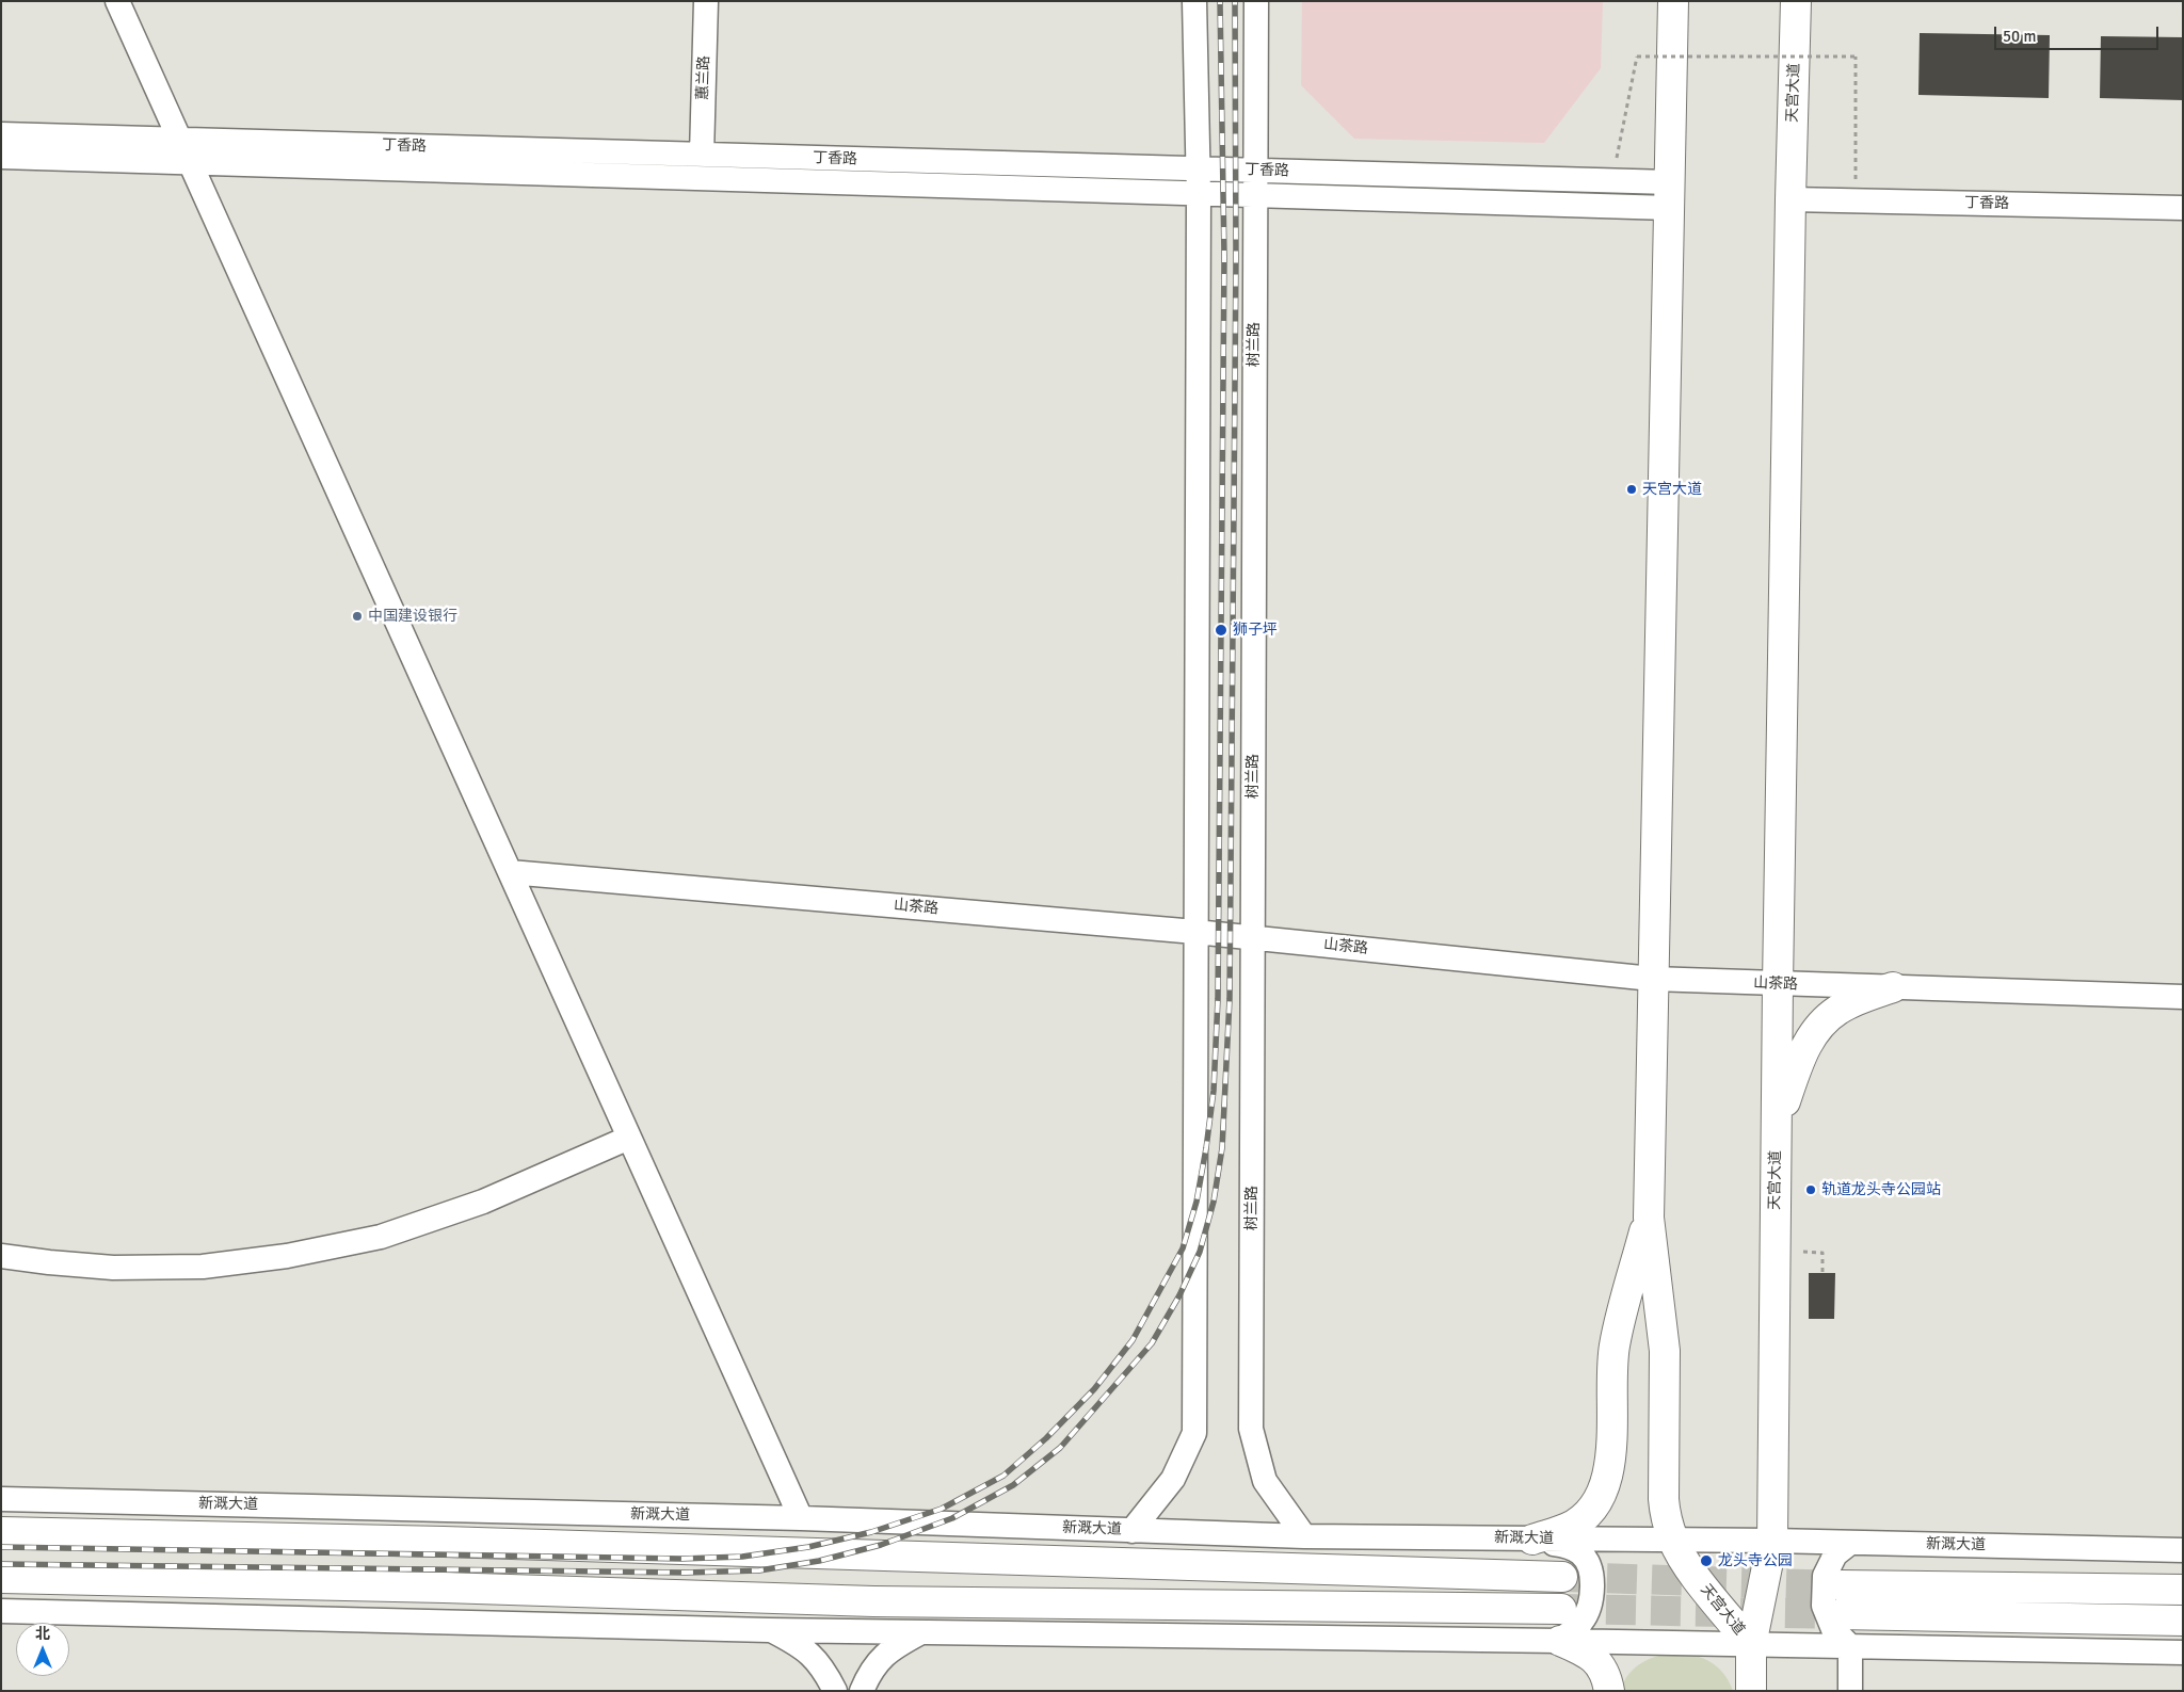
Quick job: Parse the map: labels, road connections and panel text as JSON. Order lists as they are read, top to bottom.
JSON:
{
  "streets": {
    "main road": ["天宫大道"],
    "street": [
      "蕙兰路",
      "丁香路",
      "树兰路",
      "山茶路",
      "新溉大道"
    ]
  },
  "crossings": [
    ["蕙兰路", "丁香路"],
    ["天宫大道", "丁香路"],
    ["天宫大道", "山茶路"],
    ["天宫大道", "新溉大道"],
    ["丁香路", "树兰路"],
    ["树兰路", "山茶路"],
    ["树兰路", "新溉大道"]
  ],
  "places": [
    "天宫大道",
    "中国建设银行",
    "狮子坪",
    "轨道龙头寺公园站",
    "龙头寺公园"
  ],
  "scale_bar": "50 m",
  "north": "top"
}
